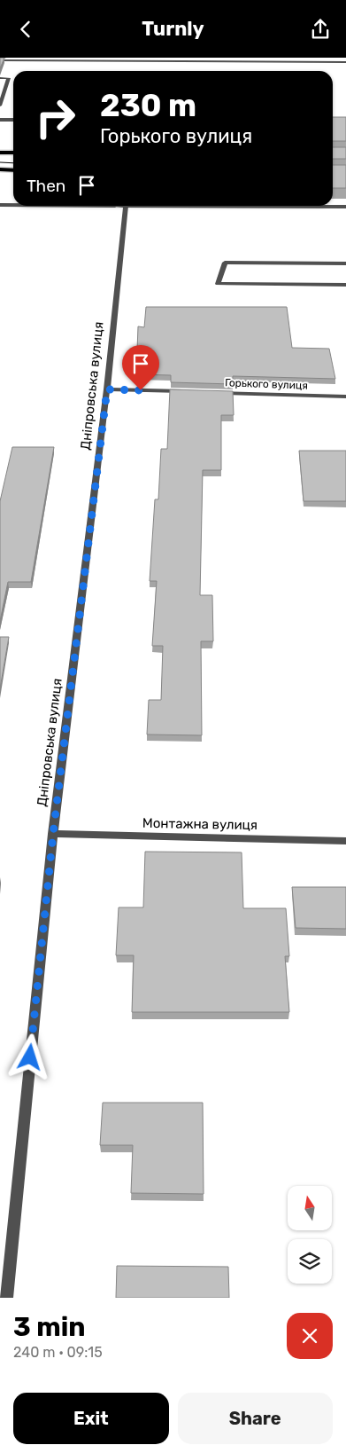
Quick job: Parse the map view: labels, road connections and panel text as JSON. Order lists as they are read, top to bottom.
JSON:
{
  "streets": {
    "street": ["Горького вулиця", "Дніпровська вулиця", "Монтажна вулиця"]
  },
  "crossings": [
    ["Дніпровська вулиця", "Монтажна вулиця"]
  ],
  "north": "top",
  "page": {
    "header": "Turnly",
    "turn": ["230 m", "Горького вулиця"],
    "then": "Then",
    "heading": ["3 min", "240 m · 09:15"],
    "buttons": ["Exit", "Share"]
  }
}
